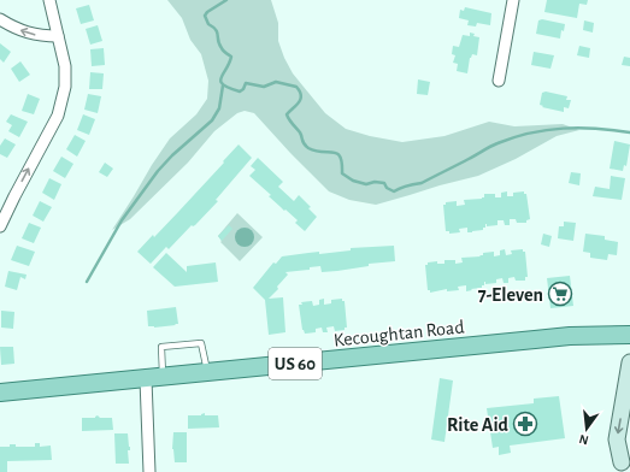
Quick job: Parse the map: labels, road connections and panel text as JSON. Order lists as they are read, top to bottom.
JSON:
{
  "streets": {
    "main road": ["Kecoughtan Road", "US 60"]
  },
  "places": {
    "supermarket": ["7-Eleven"],
    "pharmacy": ["Rite Aid"]
  },
  "north": "bottom"
}
